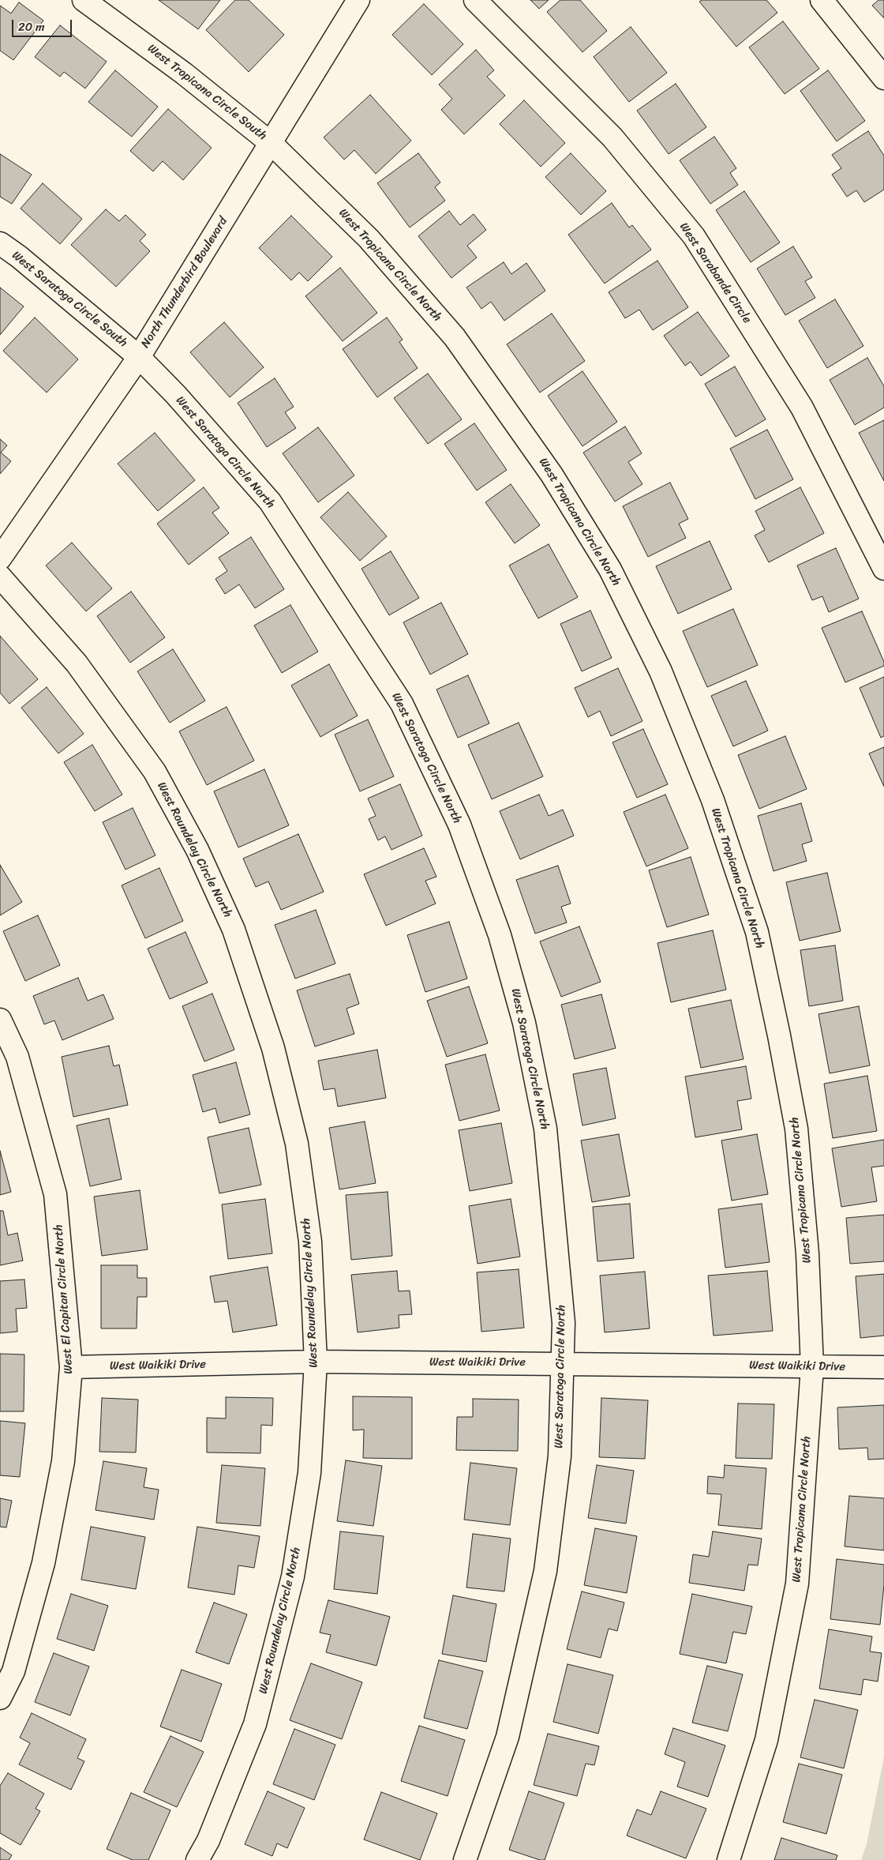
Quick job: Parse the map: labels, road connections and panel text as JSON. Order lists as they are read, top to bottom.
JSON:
{
  "streets": {
    "street": [
      "West Tropicana Circle South",
      "West Tropicana Circle North",
      "West Sarabande Circle",
      "North Thunderbird Boulevard",
      "West Saratoga Circle South",
      "West Saratoga Circle North",
      "West Roundelay Circle North",
      "West El Capitan Circle North",
      "West Waikiki Drive"
    ]
  },
  "crossings": [
    ["West Tropicana Circle South", "West Tropicana Circle North"],
    ["West Tropicana Circle South", "North Thunderbird Boulevard"],
    ["West Tropicana Circle North", "North Thunderbird Boulevard"],
    ["West Tropicana Circle North", "West Waikiki Drive"],
    ["North Thunderbird Boulevard", "West Saratoga Circle South"],
    ["North Thunderbird Boulevard", "West Saratoga Circle North"],
    ["West Saratoga Circle South", "West Saratoga Circle North"],
    ["West Saratoga Circle North", "West Waikiki Drive"],
    ["West Roundelay Circle North", "West Waikiki Drive"],
    ["West El Capitan Circle North", "West Waikiki Drive"]
  ],
  "scale_bar": "20 m"
}
